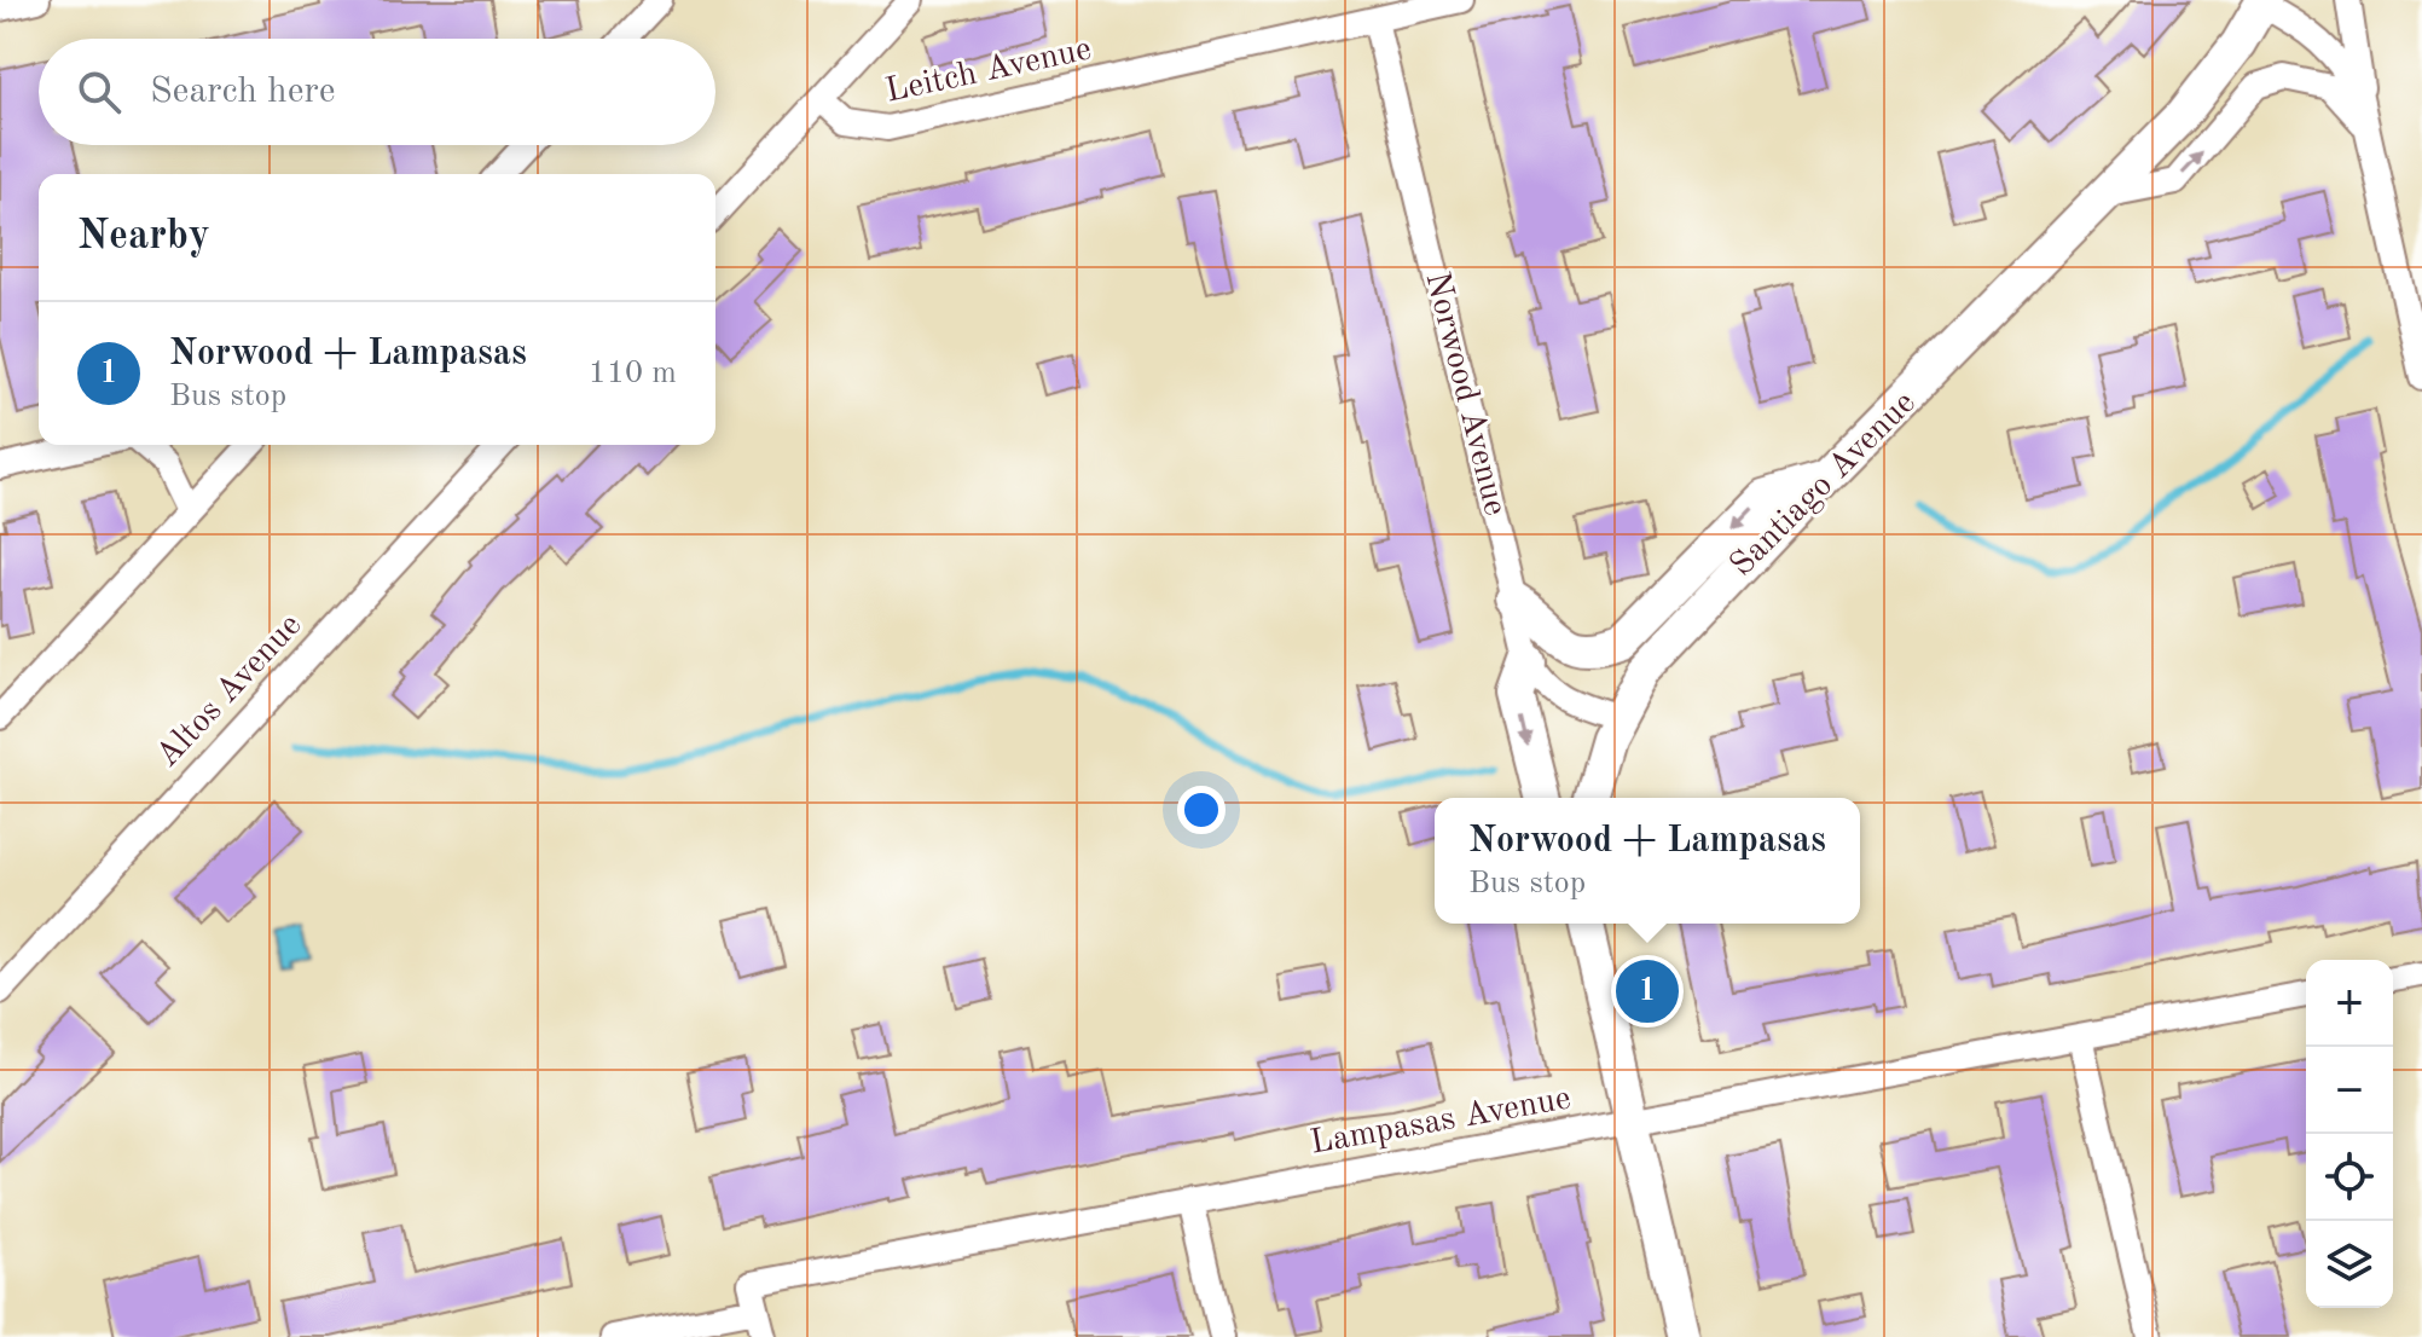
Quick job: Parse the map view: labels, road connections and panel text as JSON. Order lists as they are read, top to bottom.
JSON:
{
  "streets": {
    "main road": ["Santiago Avenue"],
    "street": [
      "Leitch Avenue",
      "Norwood Avenue",
      "Altos Avenue",
      "Lampasas Avenue"
    ]
  },
  "crossings": [
    ["Leitch Avenue", "Norwood Avenue"],
    ["Norwood Avenue", "Santiago Avenue"]
  ],
  "page": {
    "search": "Search here",
    "heading": "Nearby",
    "list": [
      {
        "mark": "1",
        "name": "Norwood + Lampasas",
        "note": "Bus stop",
        "value": "110 m"
      }
    ],
    "popup": ["Norwood + Lampasas", "Bus stop"],
    "pins": "1",
    "map_buttons": ["+", "−"]
  }
}
